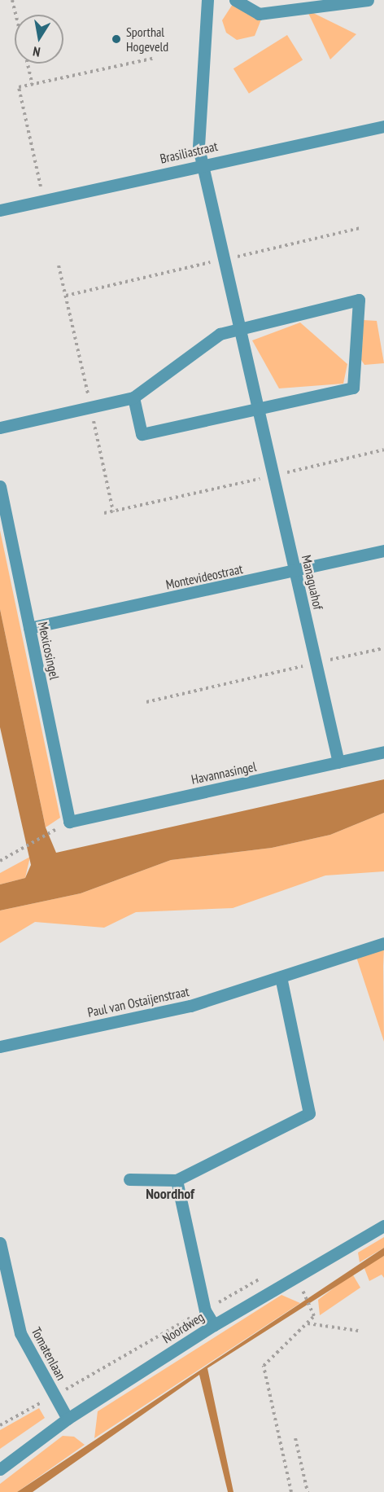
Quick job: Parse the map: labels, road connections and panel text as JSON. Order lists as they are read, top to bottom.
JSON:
{
  "streets": {
    "street": [
      "Brasiliastraat",
      "Montevideostraat",
      "Managuahof",
      "Mexicosingel",
      "Havannasingel",
      "Paul van Ostaijenstraat",
      "Noordweg",
      "Tomatenlaan"
    ]
  },
  "crossings": [
    ["Brasiliastraat", "Managuahof"],
    ["Montevideostraat", "Managuahof"],
    ["Montevideostraat", "Mexicosingel"],
    ["Managuahof", "Havannasingel"],
    ["Mexicosingel", "Havannasingel"],
    ["Noordweg", "Tomatenlaan"]
  ],
  "districts": ["Noordhof"],
  "places": ["Sporthal Hogeveld"],
  "north": "bottom"
}
